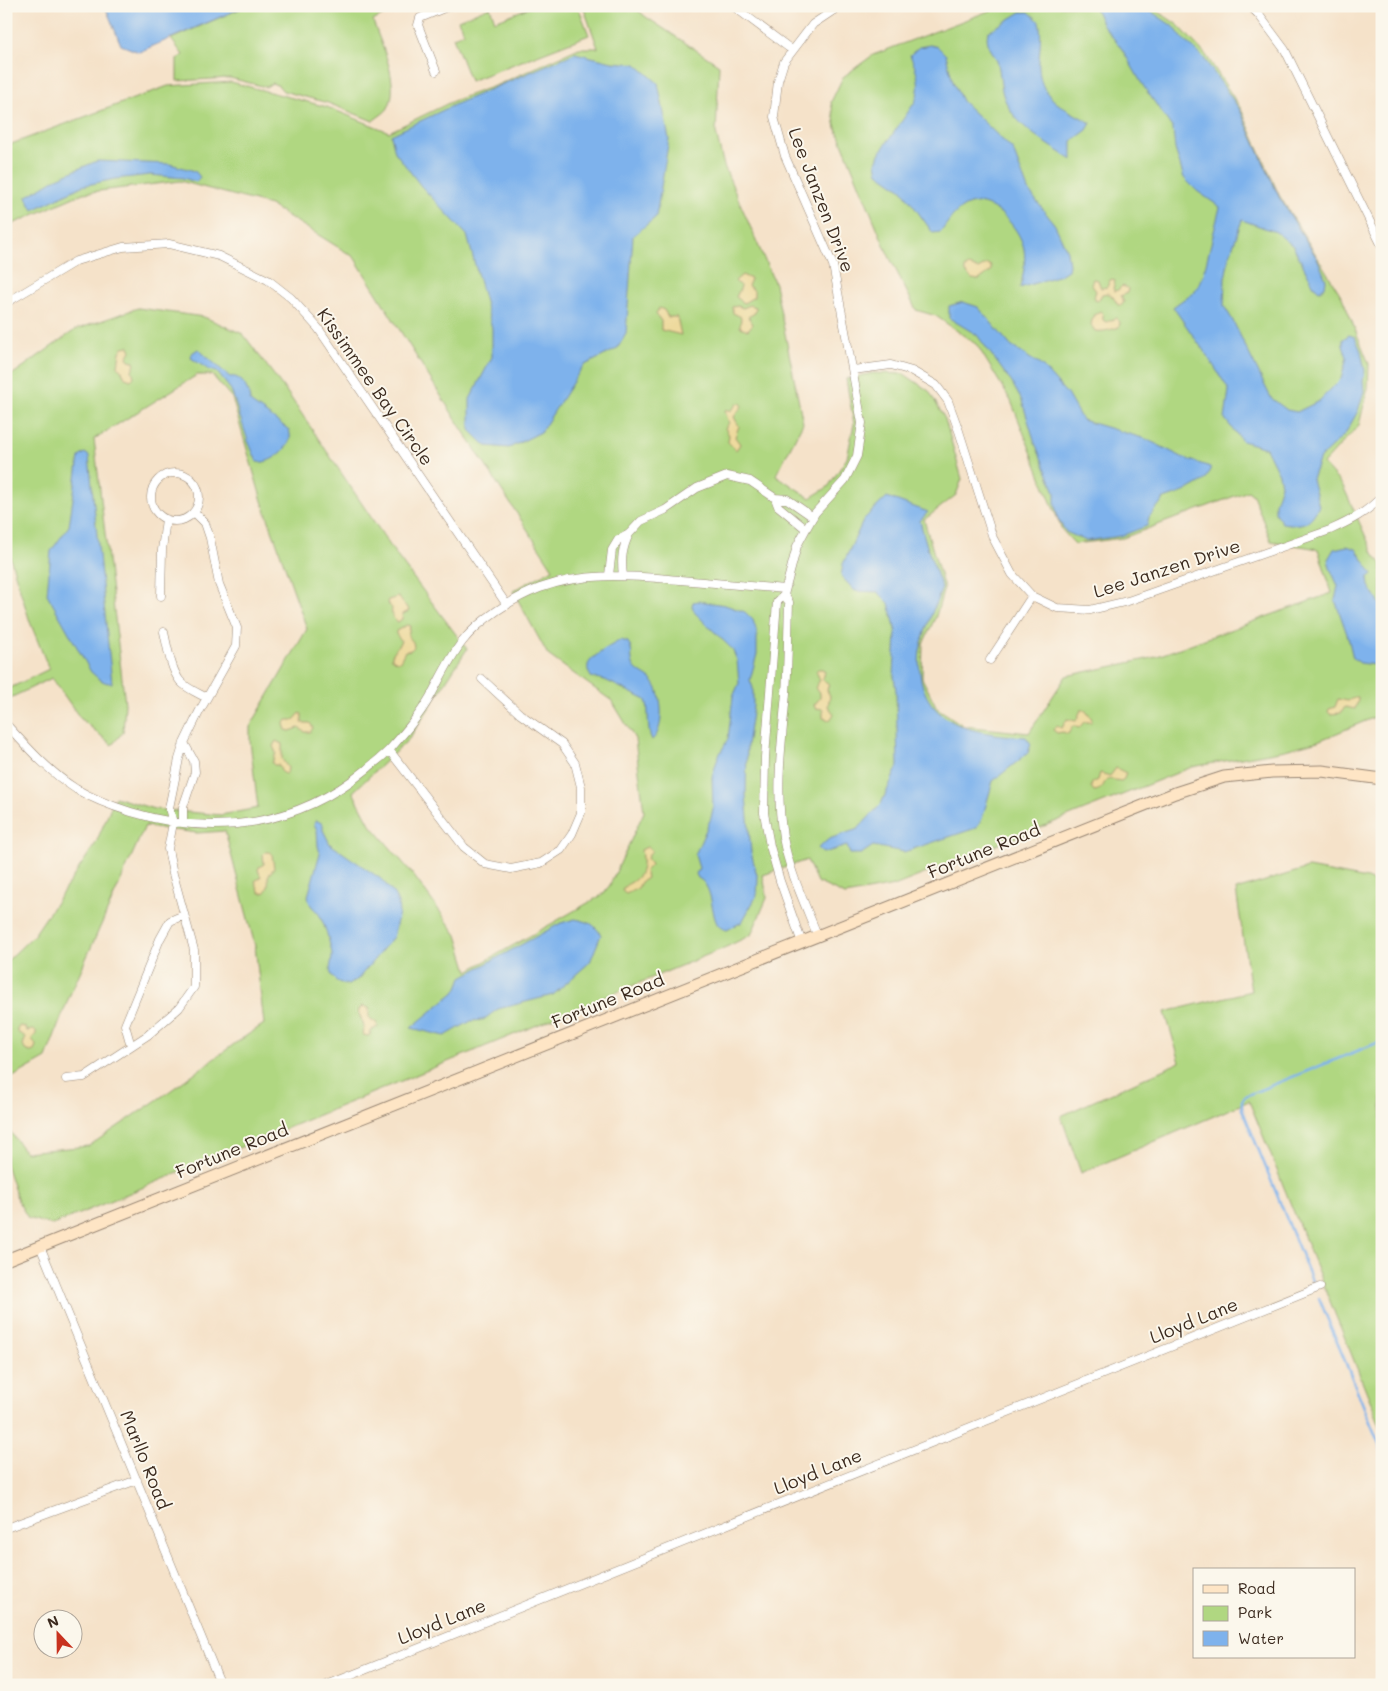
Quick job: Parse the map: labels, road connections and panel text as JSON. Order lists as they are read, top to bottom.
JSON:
{
  "streets": {
    "street": [
      "Lee Janzen Drive",
      "Kissimmee Bay Circle",
      "Fortune Road",
      "Lloyd Lane",
      "Marllo Road"
    ]
  },
  "crossings": [
    ["Lee Janzen Drive", "Fortune Road"],
    ["Fortune Road", "Marllo Road"]
  ],
  "legend": ["Road", "Park", "Water"],
  "north": "top"
}
